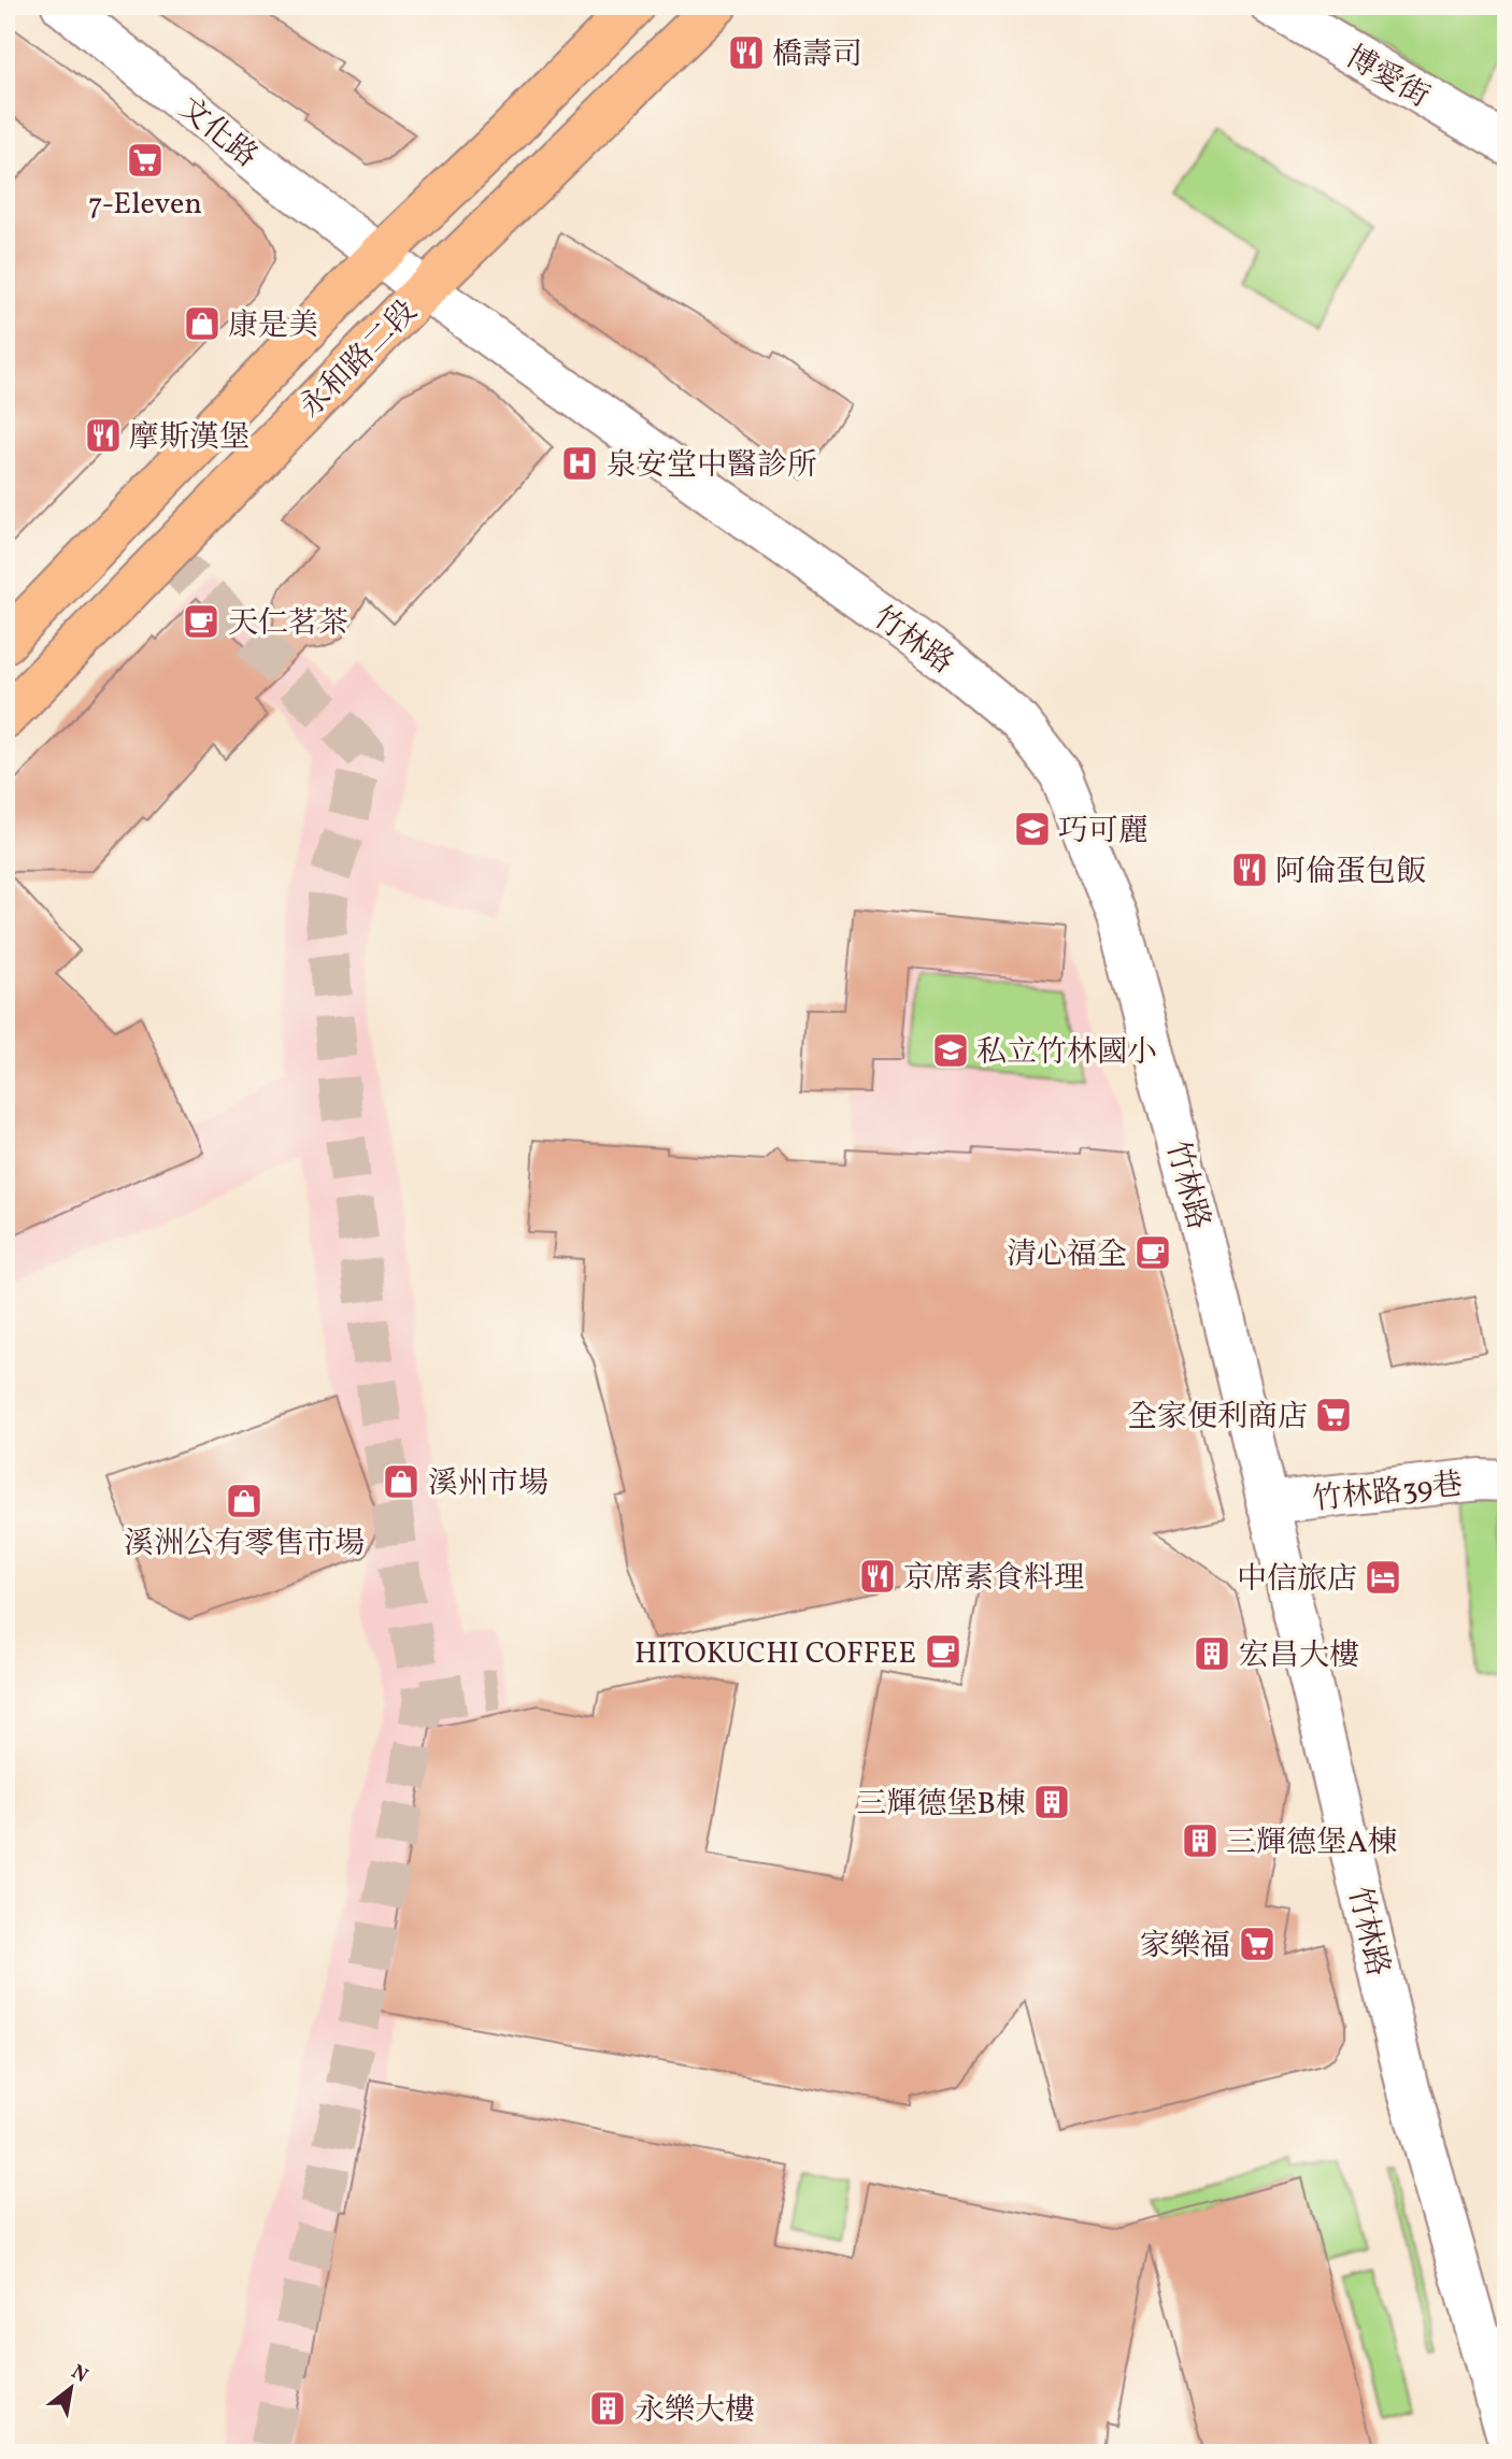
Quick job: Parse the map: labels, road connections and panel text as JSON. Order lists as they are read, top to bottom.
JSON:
{
  "streets": {
    "main road": ["永和路二段"],
    "street": [
      "博愛街",
      "文化路",
      "竹林路",
      "竹林路39巷"
    ]
  },
  "crossings": [
    ["文化路", "永和路二段"],
    ["文化路", "竹林路"],
    ["永和路二段", "竹林路"],
    ["竹林路", "竹林路39巷"]
  ],
  "places": {
    "restaurant": [
      "橋壽司",
      "摩斯漢堡",
      "阿倫蛋包飯",
      "京席素食料理"
    ],
    "supermarket": ["7-Eleven", "全家便利商店", "家樂福"],
    "shop": ["康是美", "溪州市場", "溪洲公有零售市場"],
    "hospital": ["泉安堂中醫診所"],
    "cafe": ["天仁茗茶", "清心福全", "HITOKUCHI COFFEE"],
    "school or university": ["巧可麗", "私立竹林國小"],
    "hotel": ["中信旅店"],
    "building": [
      "宏昌大樓",
      "三輝德堡B棟",
      "三輝德堡A棟",
      "永樂大樓"
    ]
  },
  "north": "top right"
}
